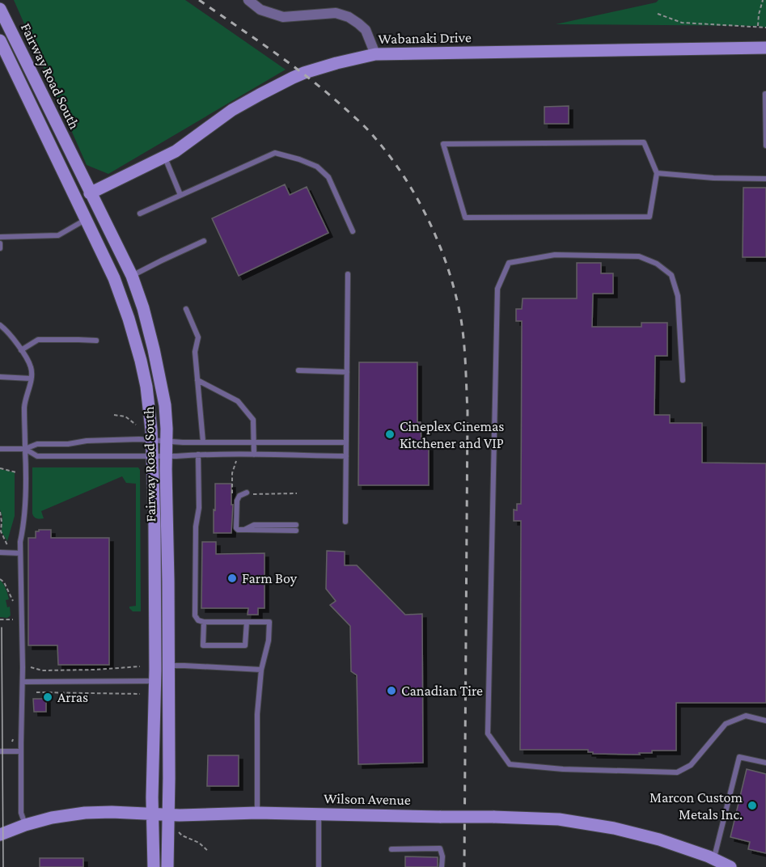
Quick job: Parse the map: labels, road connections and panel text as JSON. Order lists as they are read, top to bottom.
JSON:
{
  "streets": {
    "main road": ["Wabanaki Drive", "Fairway Road South", "Wilson Avenue"]
  },
  "crossings": [
    ["Wabanaki Drive", "Fairway Road South"],
    ["Fairway Road South", "Wilson Avenue"]
  ],
  "places": [
    "Cineplex Cinemas Kitchener and VIP",
    "Farm Boy",
    "Canadian Tire",
    "Arras",
    "Marcon Custom Metals Inc."
  ]
}
